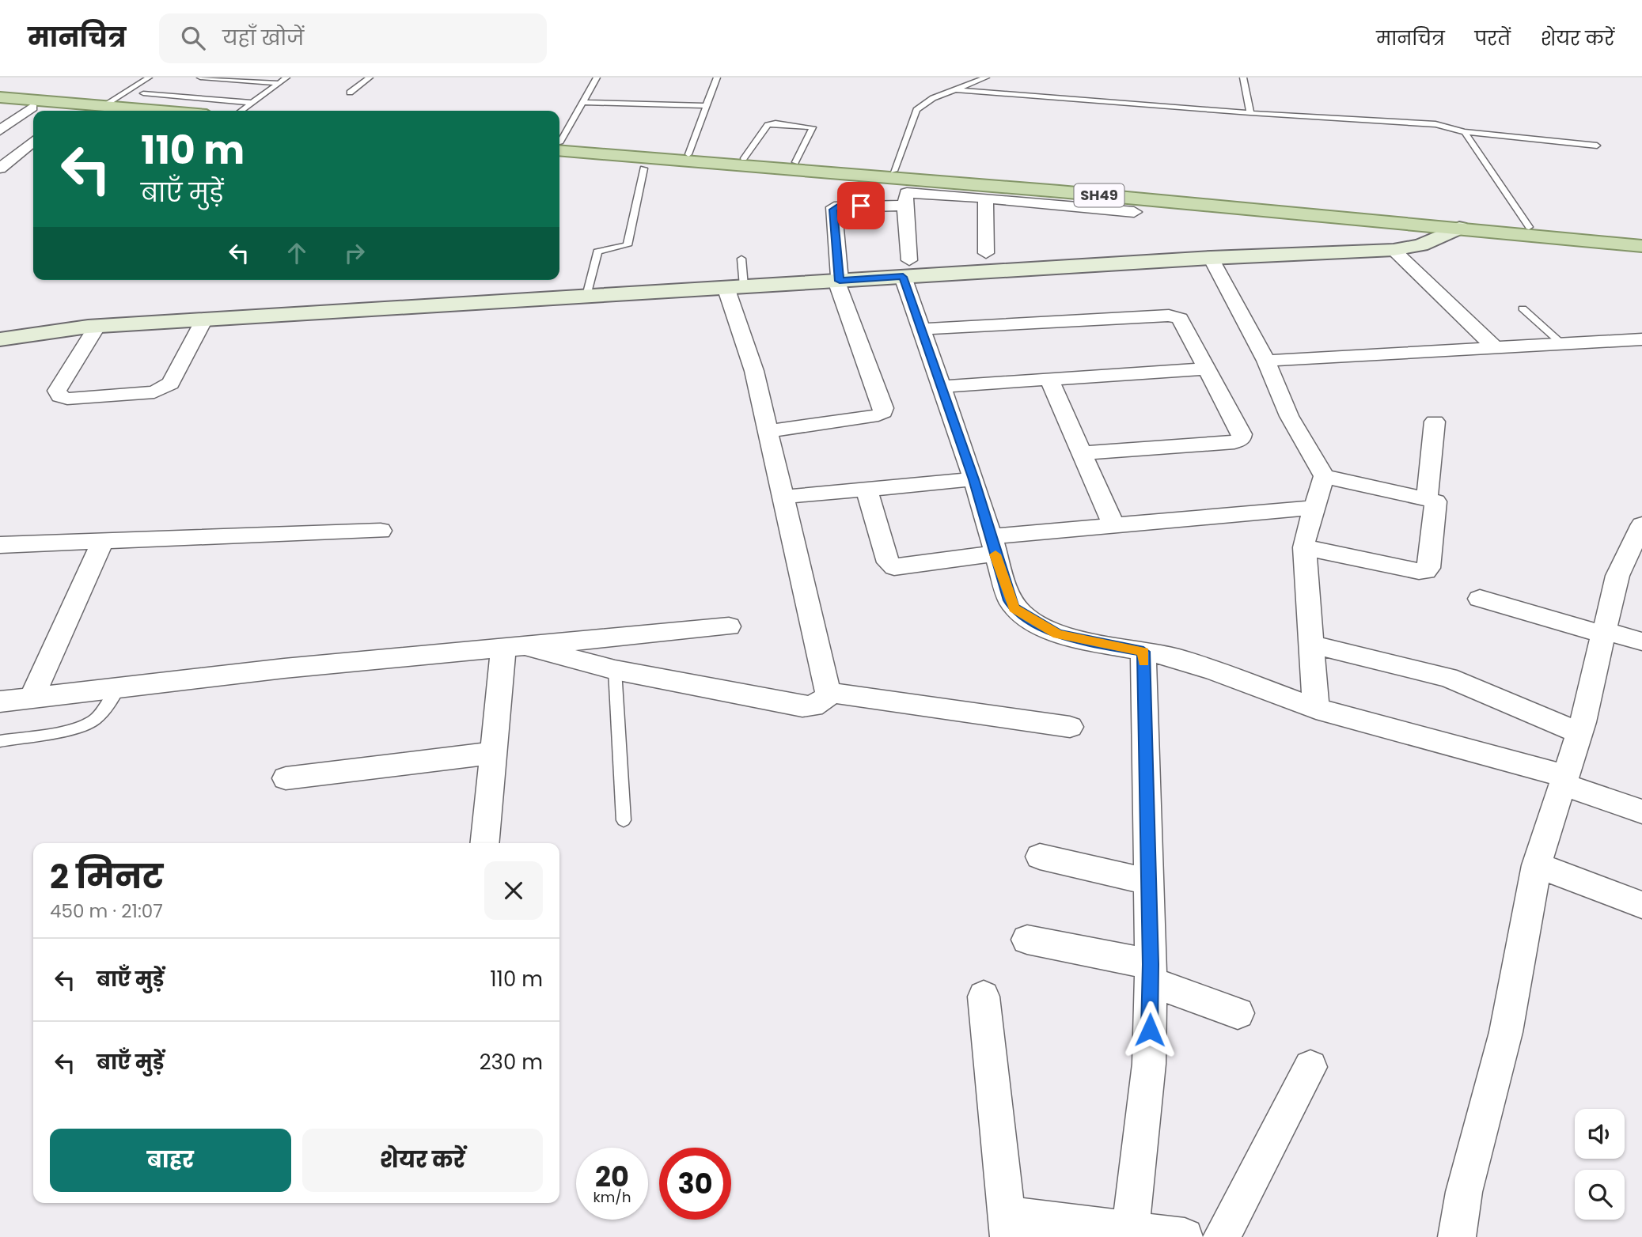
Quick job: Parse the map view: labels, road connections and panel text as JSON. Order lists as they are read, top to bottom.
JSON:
{
  "streets": {
    "main road": ["SH49"]
  },
  "page": {
    "header": "मानचित्र",
    "search": "यहाँ खोजें",
    "nav": ["मानचित्र", "परतें", "शेयर करें"],
    "turn": ["110 m", "बाएँ मुड़ें"],
    "heading": ["2 मिनट", "450 m · 21:07"],
    "list": [
      {
        "name": "बाएँ मुड़ें",
        "value": "110 m"
      },
      {
        "name": "बाएँ मुड़ें",
        "value": "230 m"
      }
    ],
    "buttons": ["बाहर", "शेयर करें"],
    "speed": "20 km/h",
    "limit": "30"
  }
}
